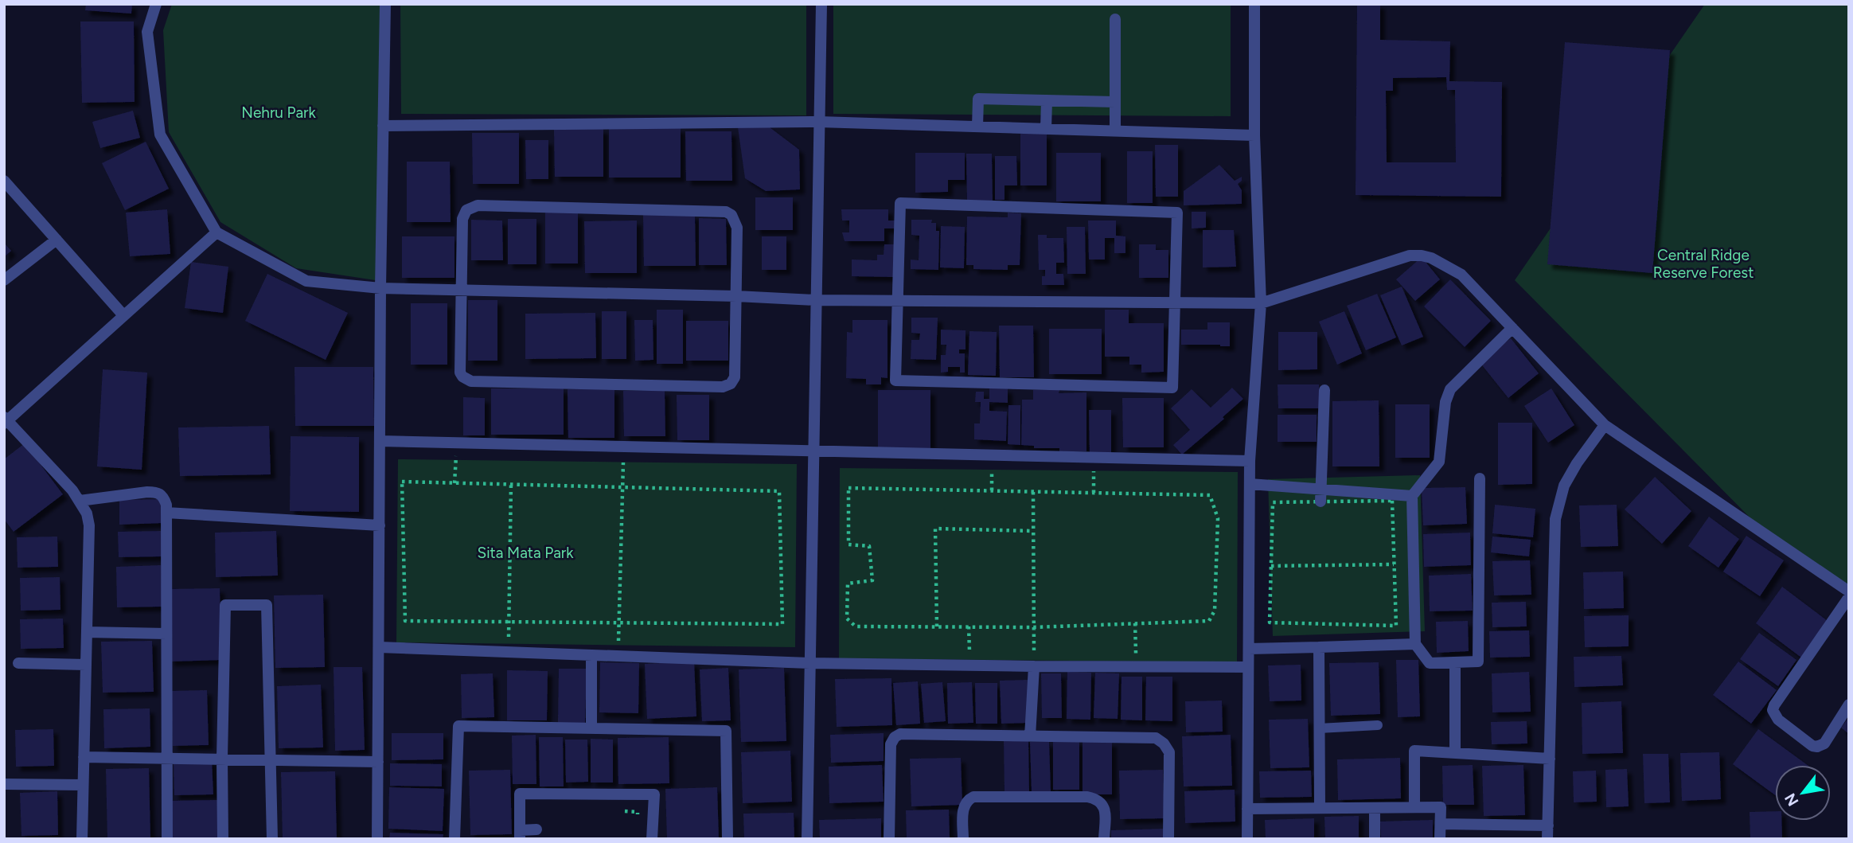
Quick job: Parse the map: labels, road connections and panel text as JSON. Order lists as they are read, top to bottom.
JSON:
{
  "parks": ["Nehru Park", "Central Ridge Reserve Forest", "Sita Mata Park"],
  "north": "bottom left"
}
